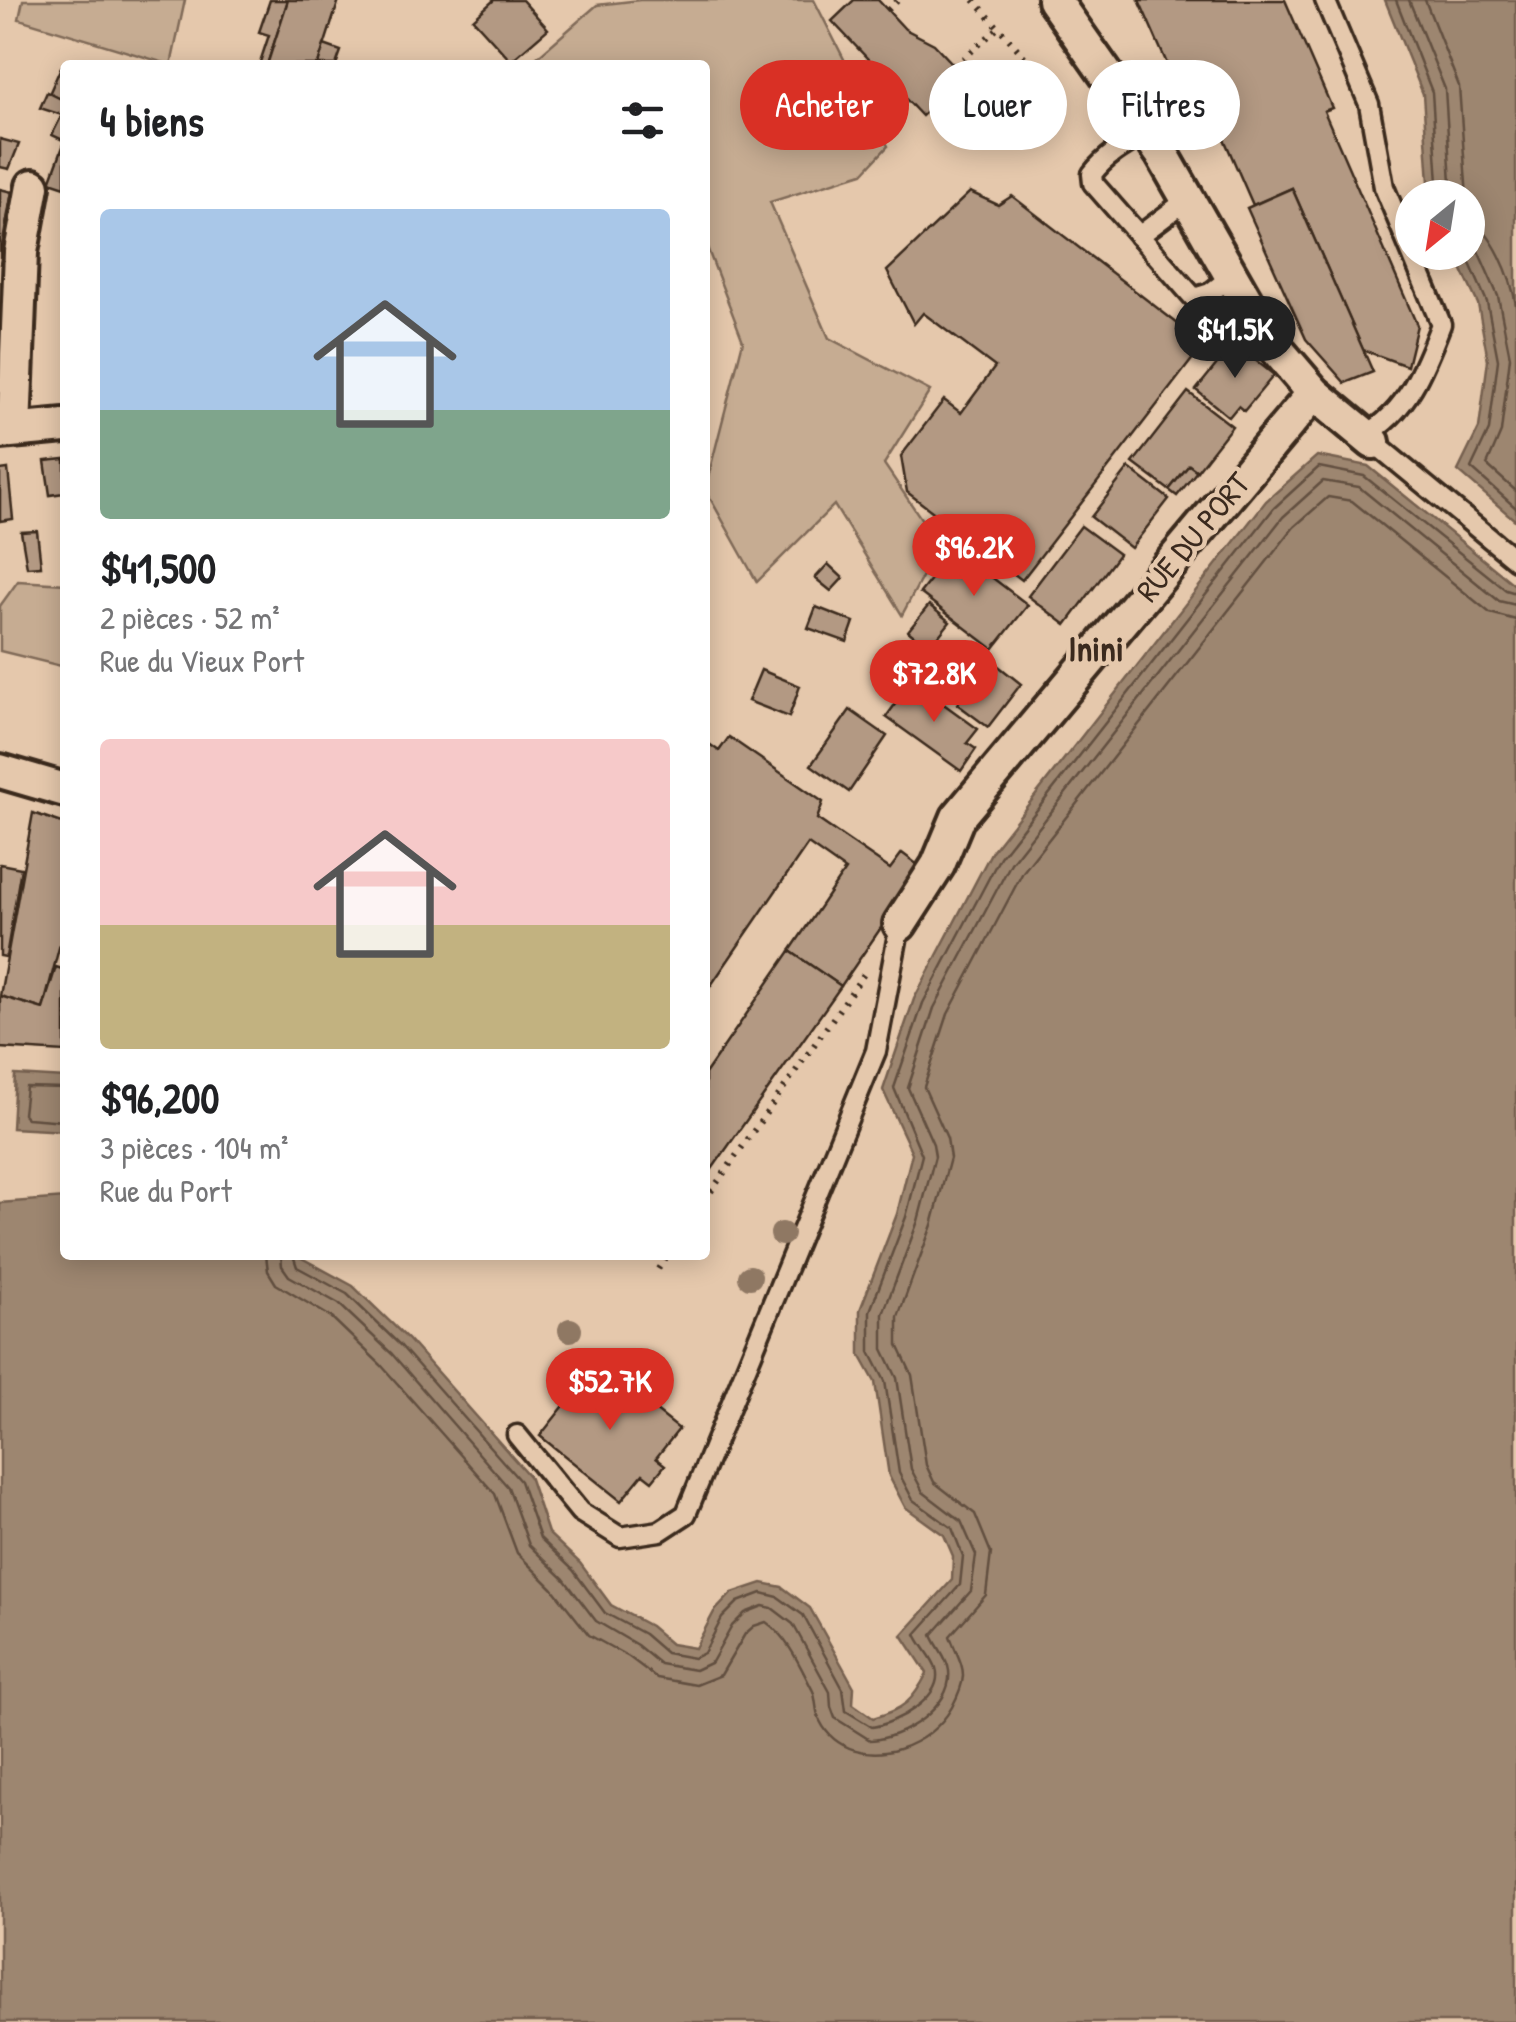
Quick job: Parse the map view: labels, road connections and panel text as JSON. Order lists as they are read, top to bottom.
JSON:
{
  "streets": {
    "street": ["RUE DU PORT"]
  },
  "districts": ["Inini"],
  "north": "bottom left",
  "page": {
    "chip": ["Acheter", "Louer", "Filtres"],
    "heading": "4 biens",
    "list": [
      {
        "name": "$41,500",
        "note": "2 pièces · 52 m² · Rue du Vieux Port"
      },
      {
        "name": "$96,200",
        "note": "3 pièces · 104 m² · Rue du Port"
      }
    ],
    "price": [
      "$41.5K",
      "$96.2K",
      "$72.8K",
      "$52.7K"
    ]
  }
}
